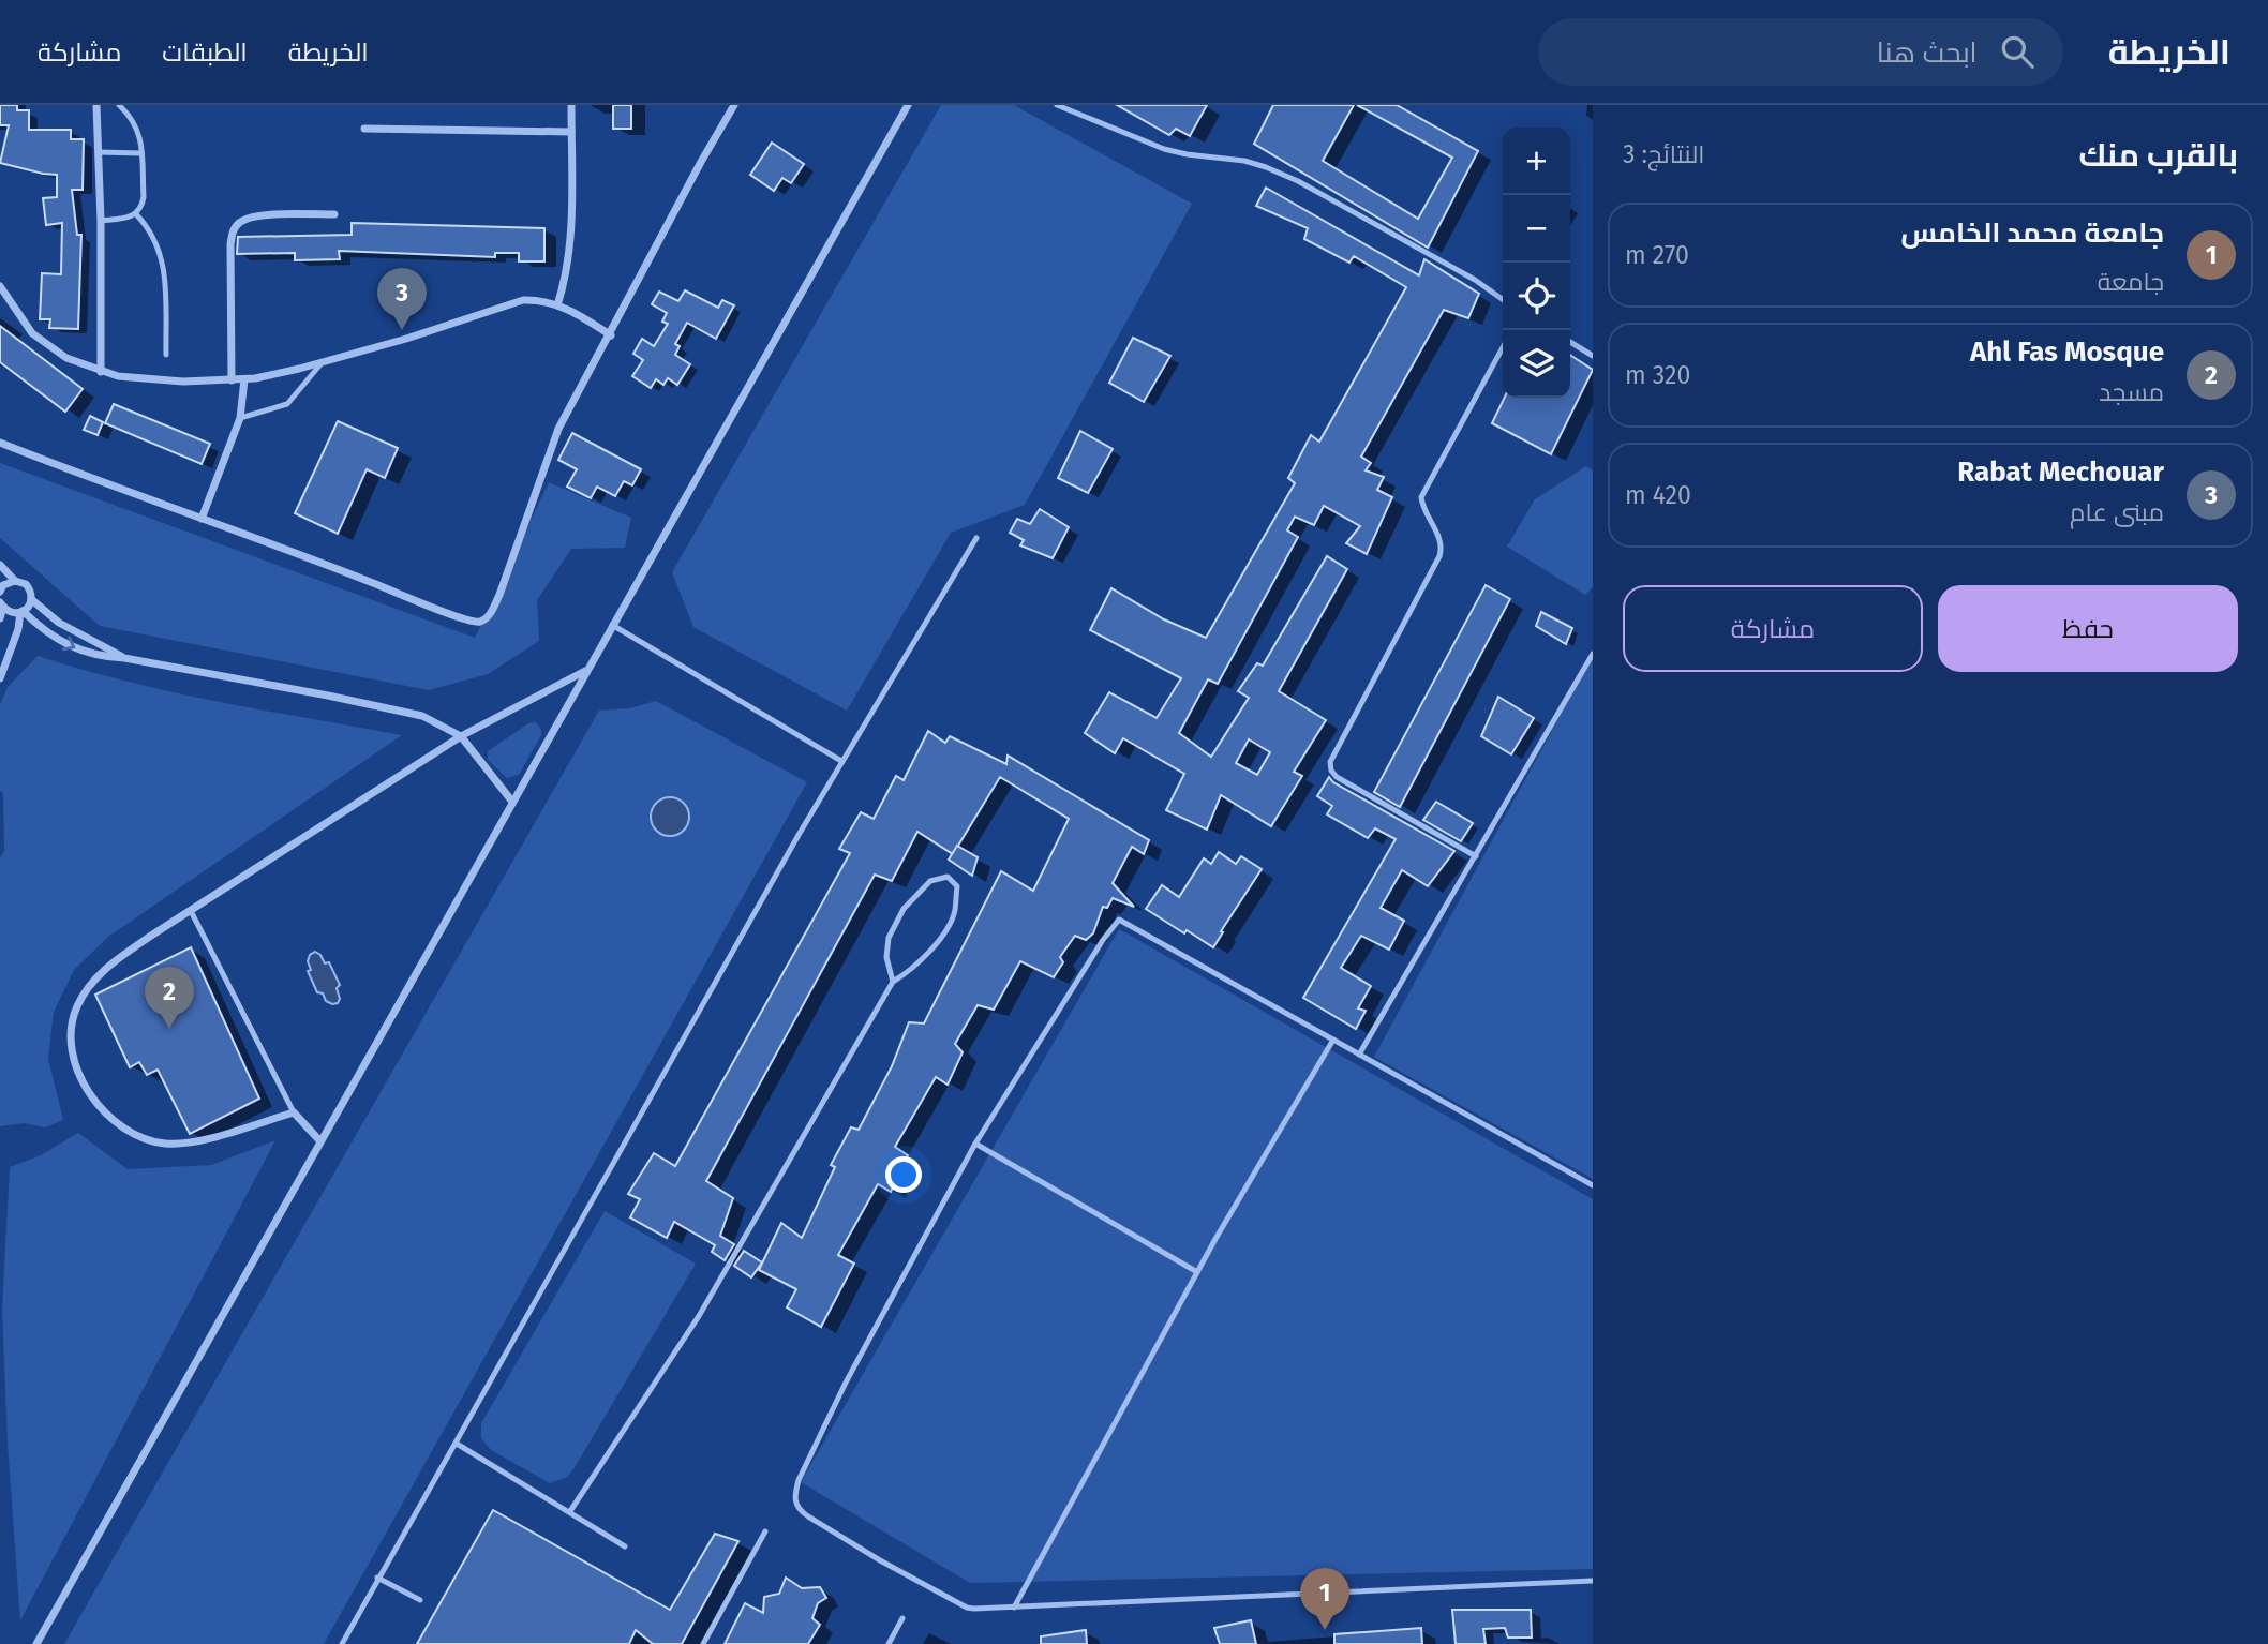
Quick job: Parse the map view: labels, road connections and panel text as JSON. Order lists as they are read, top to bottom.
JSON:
{
  "page": {
    "header": "الخريطة",
    "search": "ابحث هنا",
    "nav": ["الخريطة", "الطبقات", "مشاركة"],
    "heading": ["بالقرب منك", "النتائج: 3"],
    "map_buttons": ["+", "−"],
    "list": [
      {
        "mark": "1",
        "name": "جامعة محمد الخامس",
        "note": "جامعة",
        "value": "270 m"
      },
      {
        "mark": "2",
        "name": "Ahl Fas Mosque",
        "note": "مسجد",
        "value": "320 m"
      },
      {
        "mark": "3",
        "name": "Rabat Mechouar",
        "note": "مبنى عام",
        "value": "420 m"
      }
    ],
    "pins": ["3", "2", "1"],
    "buttons": ["حفظ", "مشاركة"]
  }
}
